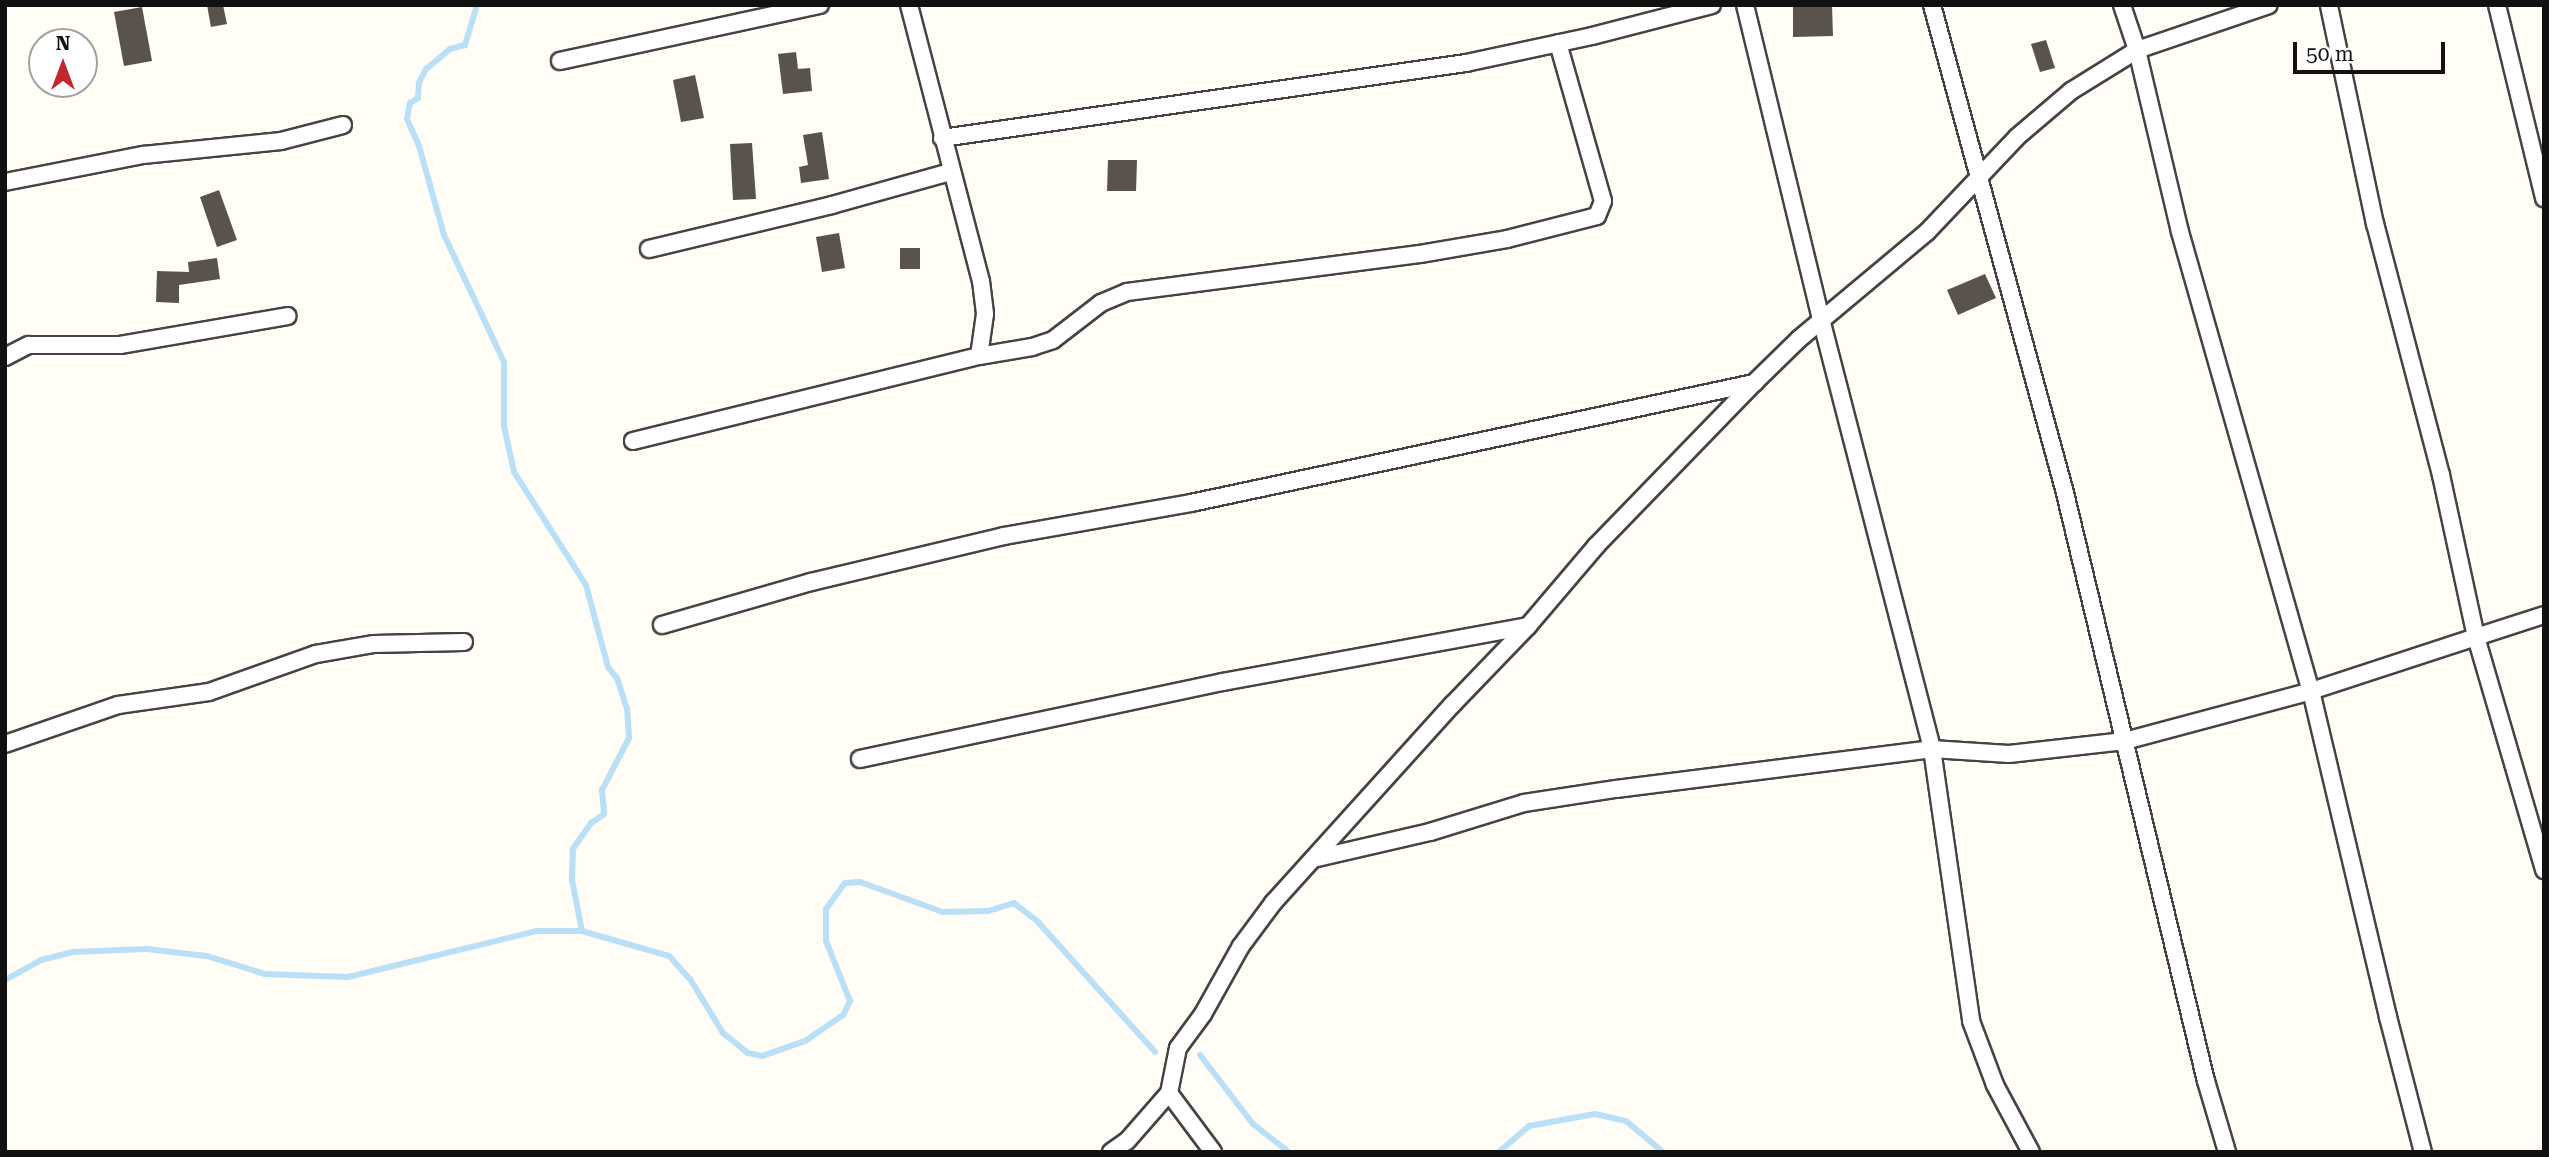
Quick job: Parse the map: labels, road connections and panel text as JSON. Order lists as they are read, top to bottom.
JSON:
{
  "scale_bar": "50 m",
  "north": "top"
}
